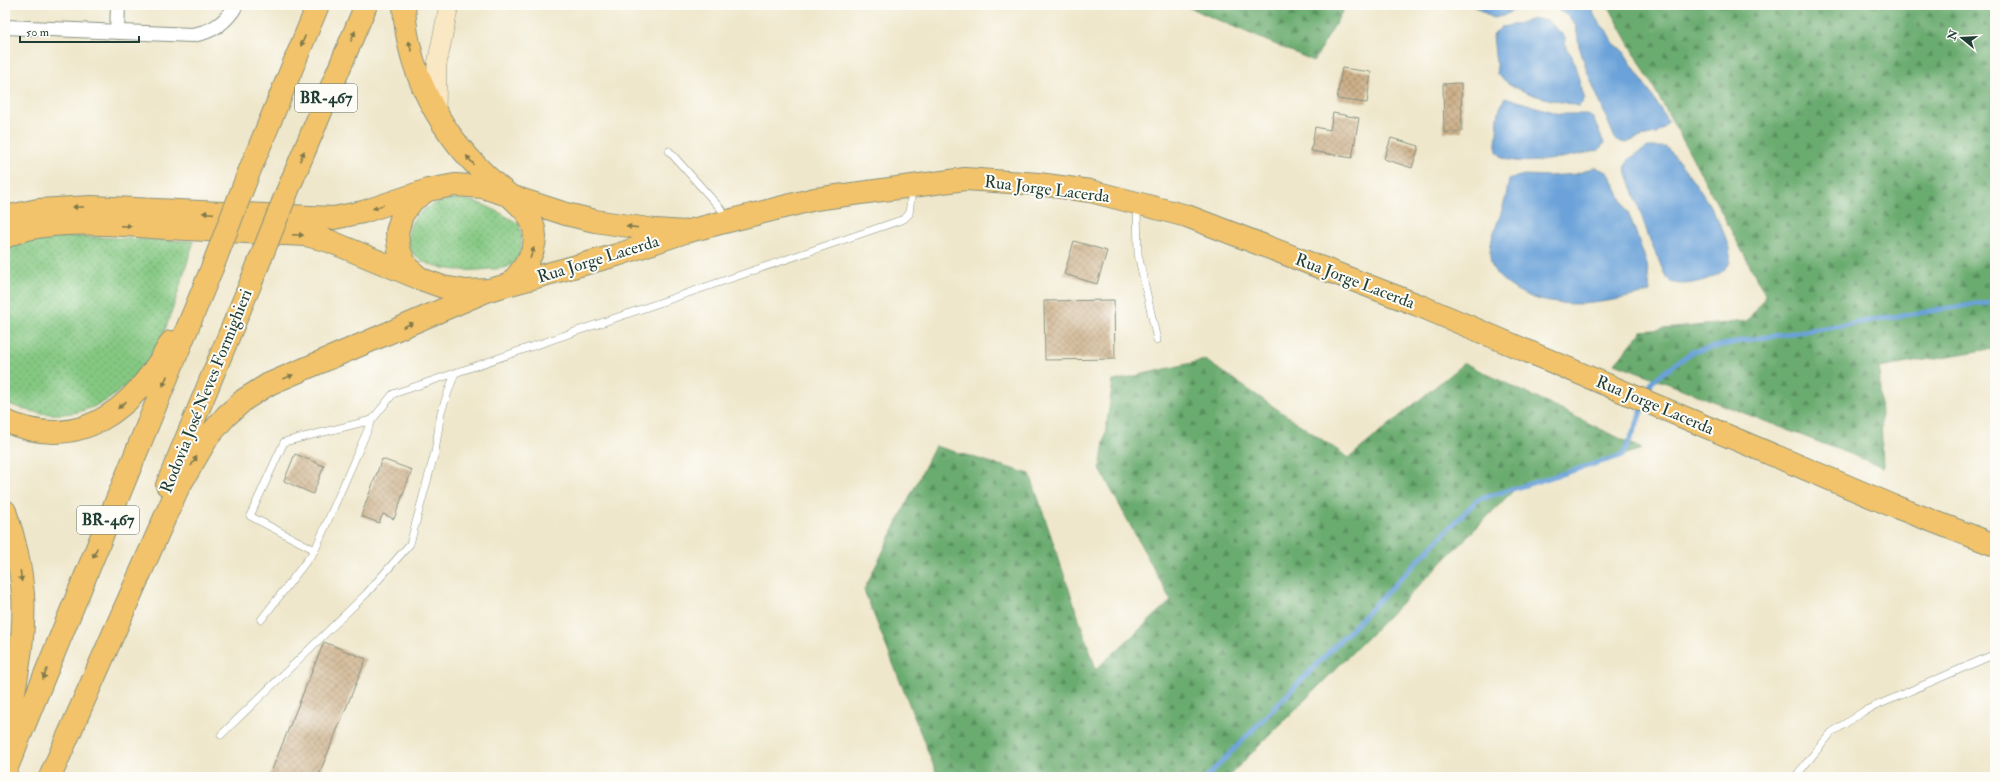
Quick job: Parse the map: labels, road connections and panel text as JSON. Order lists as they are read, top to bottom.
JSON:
{
  "streets": {
    "main road": ["BR-467", "Rua Jorge Lacerda", "Rodovia José Neves Formighieri"]
  },
  "scale_bar": "50 m",
  "north": "left"
}
